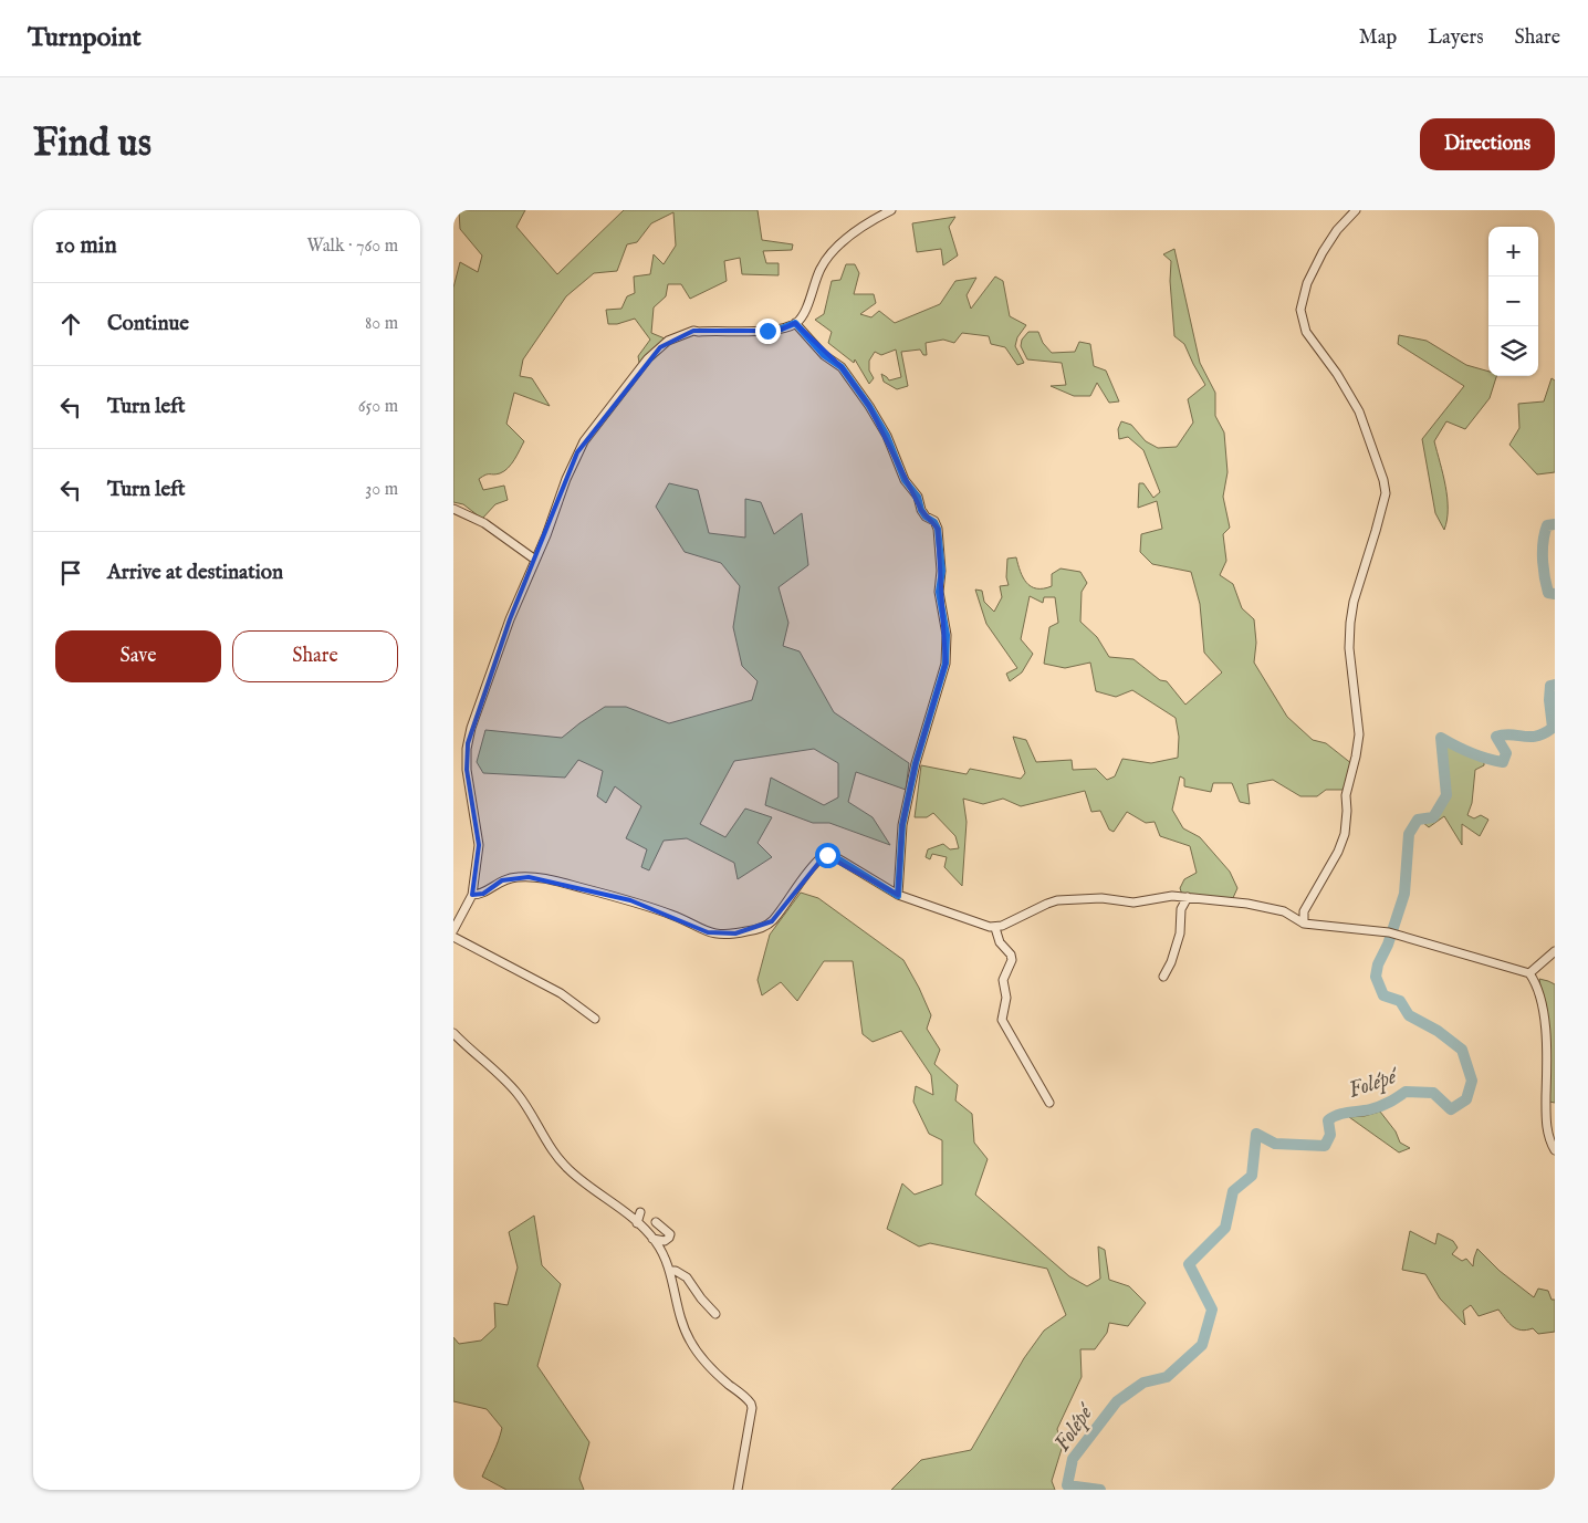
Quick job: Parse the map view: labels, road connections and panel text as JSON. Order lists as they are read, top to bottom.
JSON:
{
  "water": ["Folépé"],
  "page": {
    "header": "Turnpoint",
    "nav": ["Map", "Layers", "Share"],
    "buttons": [
      "Directions",
      ["Save", "Share"]
    ],
    "title": "Find us",
    "heading": ["10 min", "Walk · 760 m"],
    "map_buttons": ["+", "−"],
    "list": [
      ["Continue", "80 m"],
      ["Turn left", "650 m"],
      ["Turn left", "30 m"],
      "Arrive at destination"
    ]
  }
}
